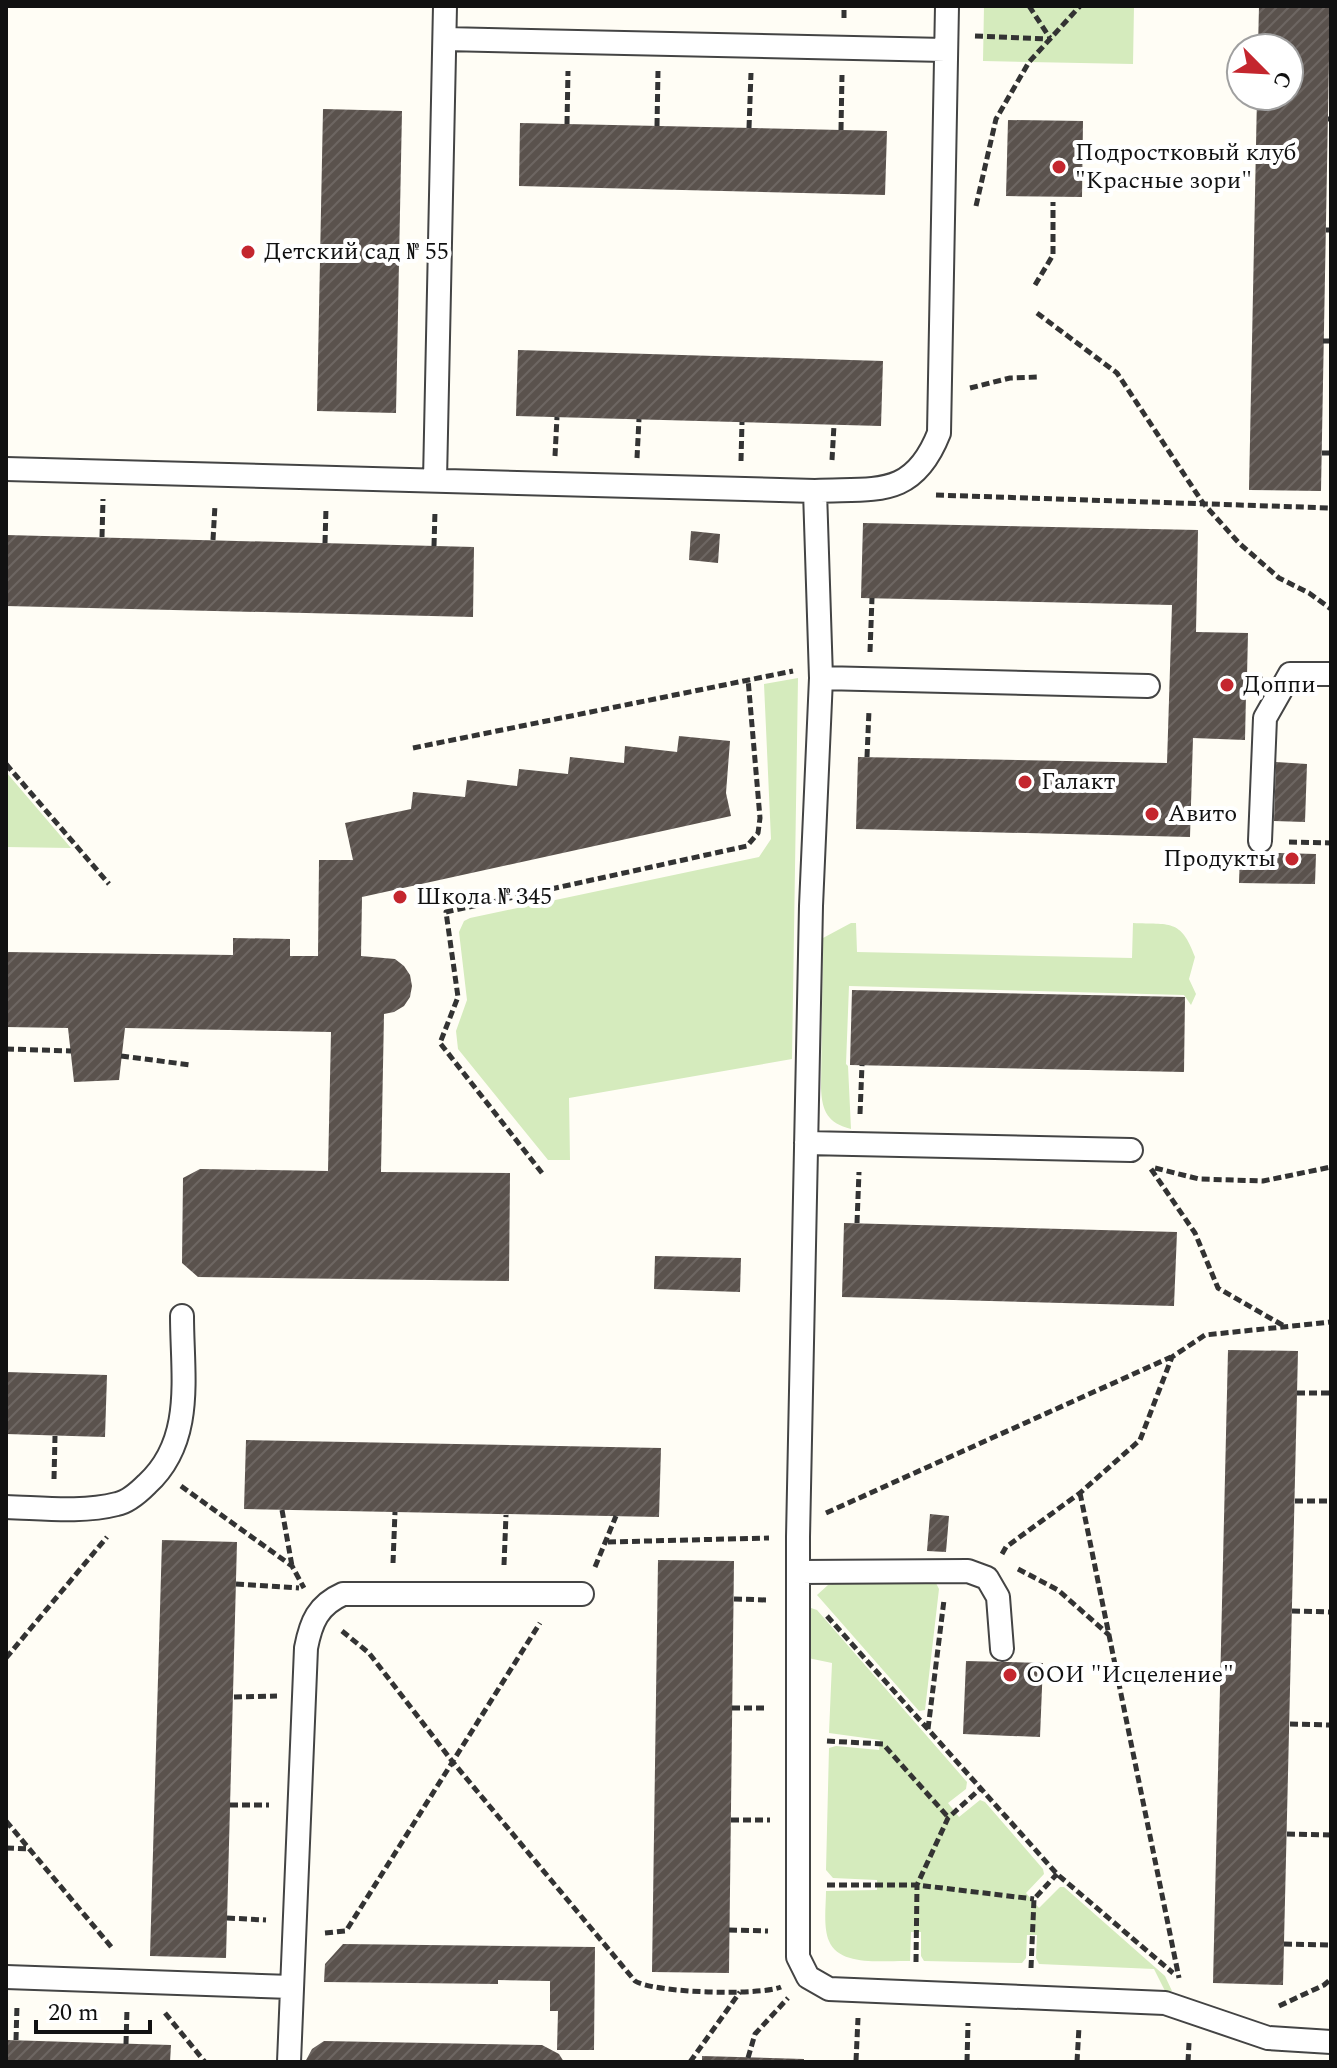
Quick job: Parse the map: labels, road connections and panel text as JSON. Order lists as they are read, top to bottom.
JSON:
{
  "places": [
    "Подростковый клуб \"Красные зори\"",
    "Детский сад № 55",
    "Доппи",
    "Галакт",
    "Авито",
    "Продукты",
    "Школа № 345",
    "ООИ \"Исцеление\""
  ],
  "scale_bar": "20 m",
  "north": "bottom right"
}
